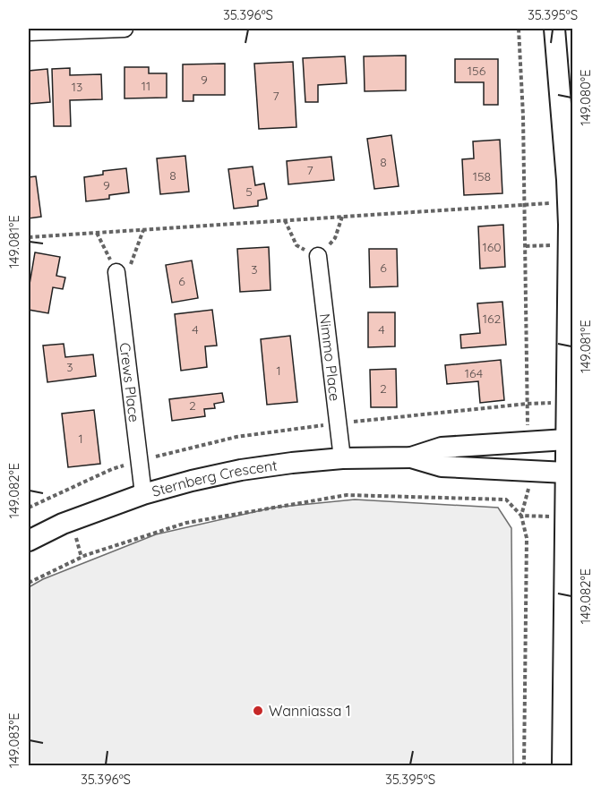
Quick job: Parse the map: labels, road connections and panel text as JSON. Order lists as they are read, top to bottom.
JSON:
{
  "streets": {
    "street": ["Nimmo Place", "Crews Place", "Sternberg Crescent"]
  },
  "crossings": [
    ["Nimmo Place", "Sternberg Crescent"],
    ["Crews Place", "Sternberg Crescent"]
  ],
  "places": ["Wanniassa 1"],
  "house_numbers": [
    "156",
    "9",
    "11",
    "13",
    "7",
    "8",
    "7",
    "8",
    "158",
    "9",
    "5",
    "160",
    "6",
    "3",
    "6",
    "162",
    "4",
    "4",
    "3",
    "1",
    "164",
    "2",
    "2",
    "1"
  ],
  "coordinates": [
    "35.396°S",
    "35.395°S",
    "149.080°E",
    "149.081°E",
    "149.082°E",
    "149.083°E"
  ]
}
